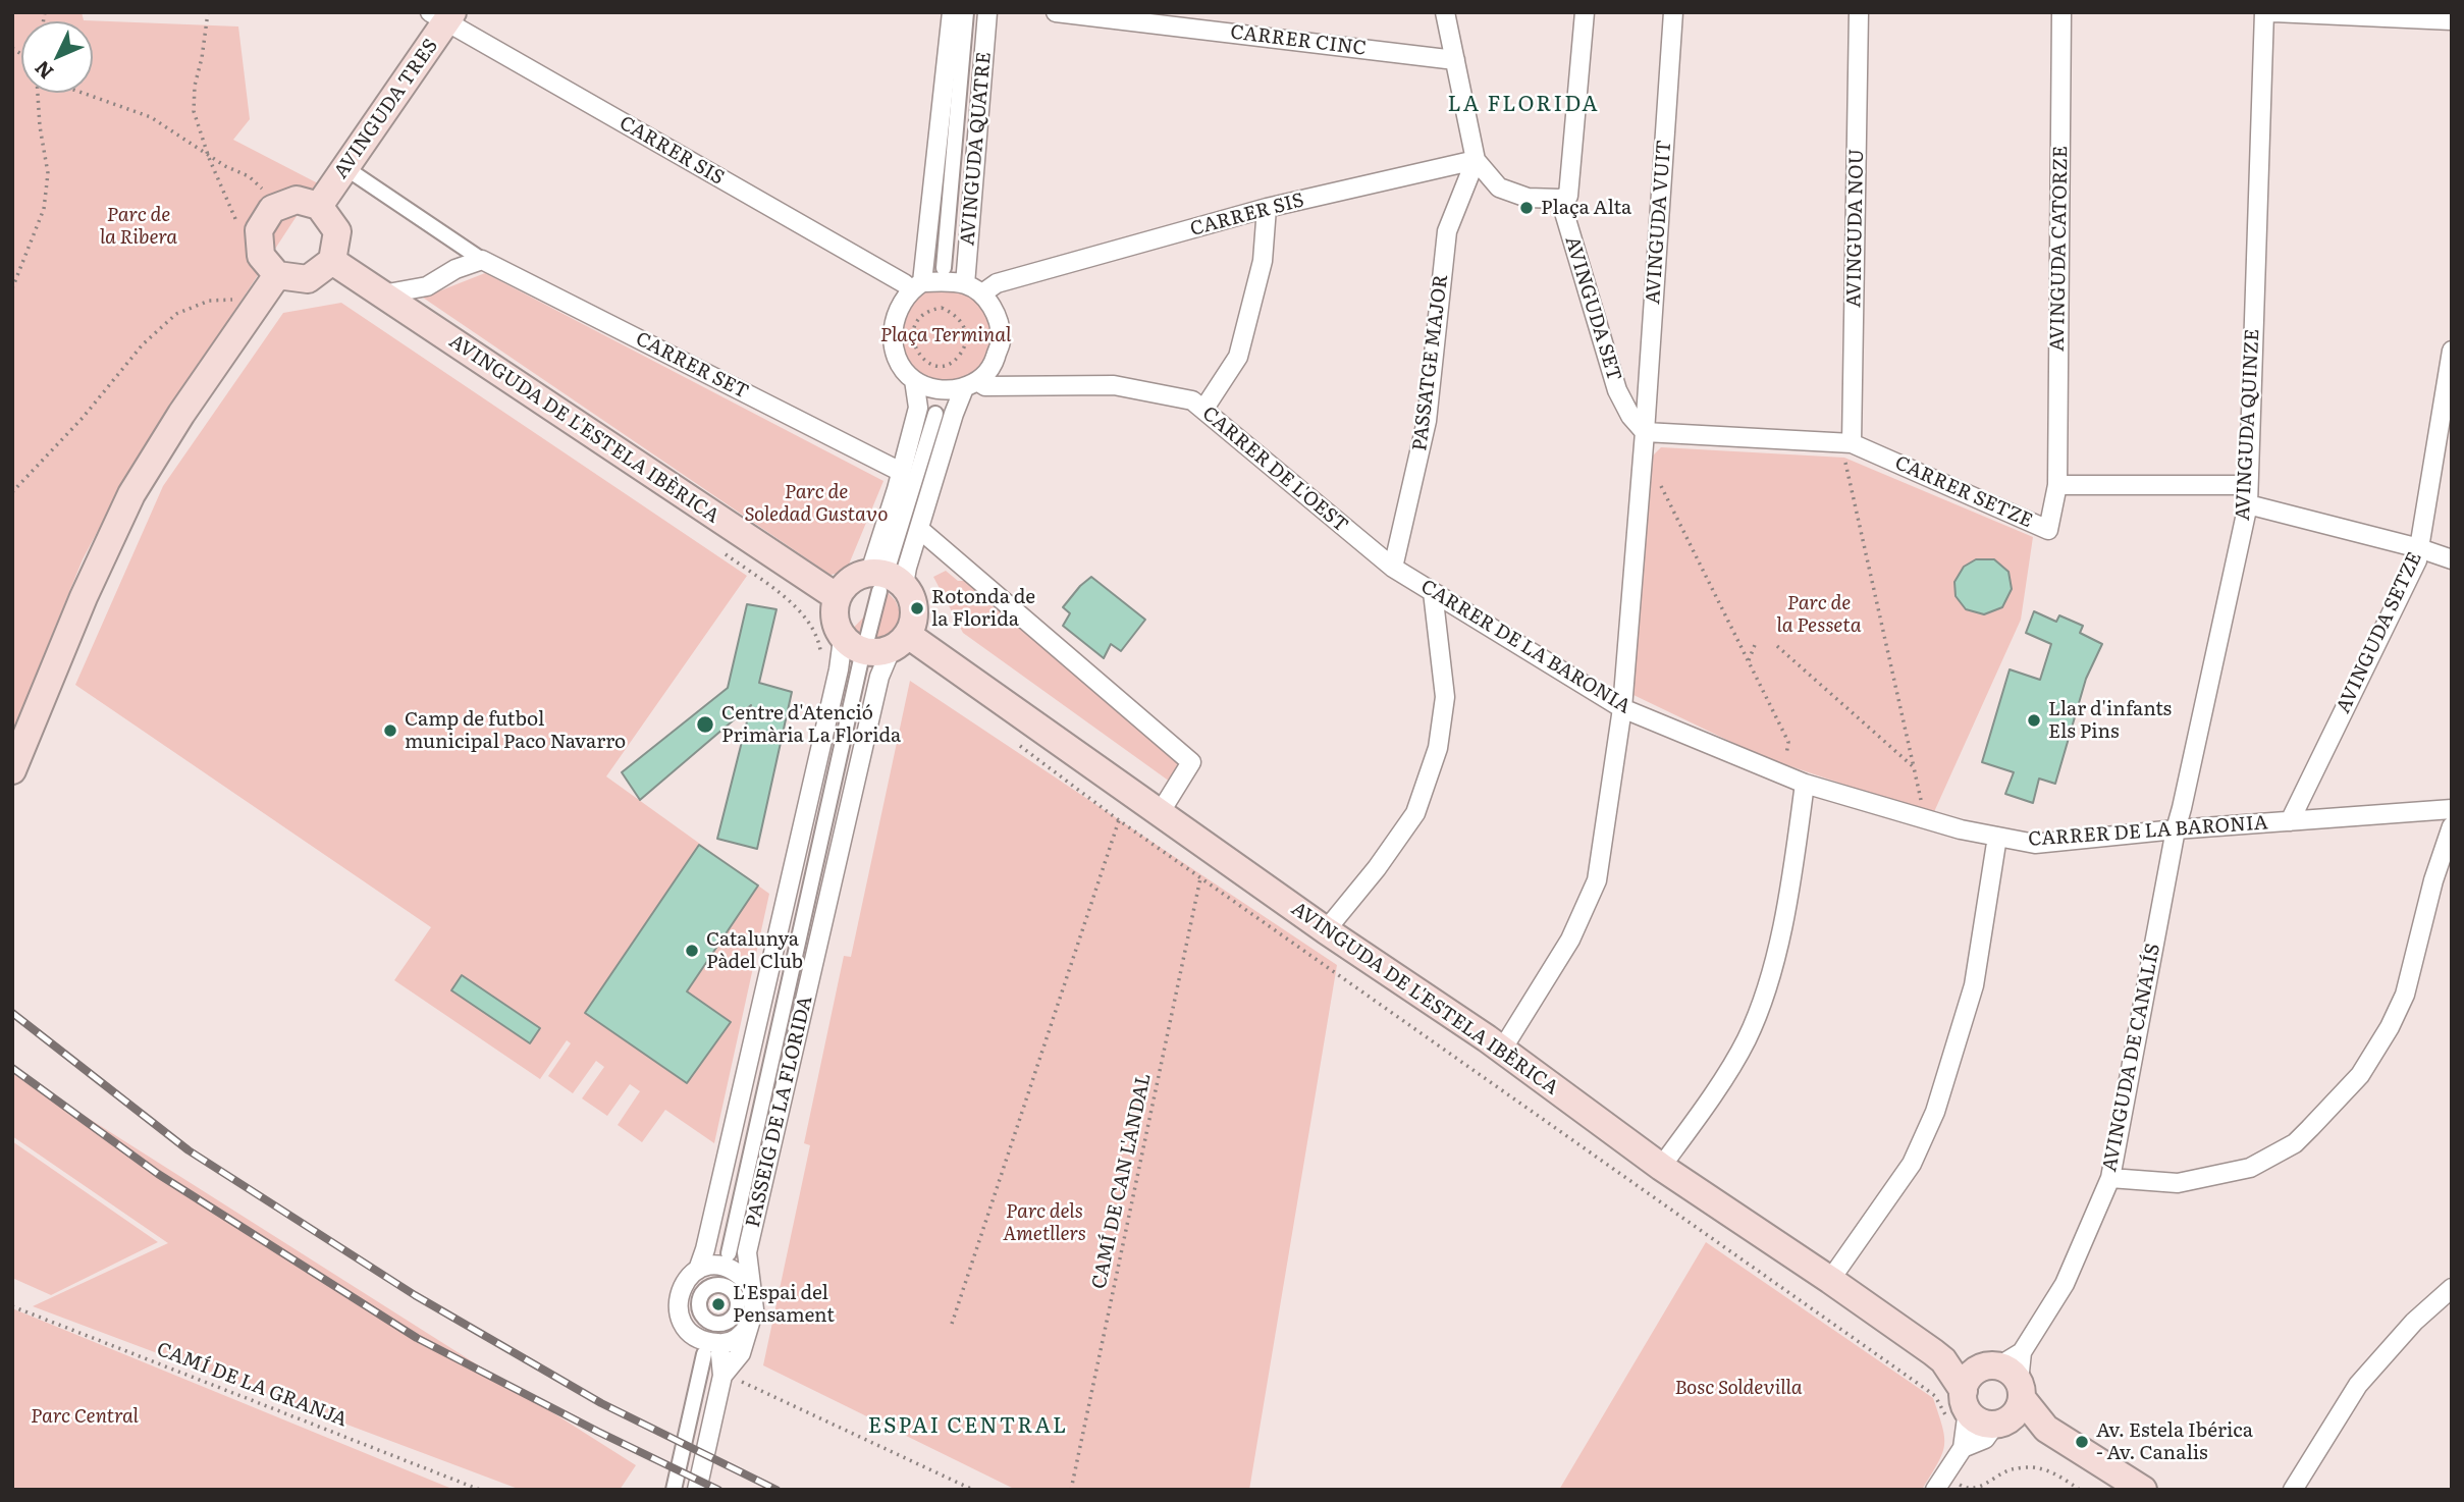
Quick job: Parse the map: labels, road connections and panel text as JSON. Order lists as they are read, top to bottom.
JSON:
{
  "streets": {
    "main road": ["AVINGUDA TRES", "AVINGUDA DE L'ESTELA IBÈRICA"],
    "street": [
      "CARRER CINC",
      "AVINGUDA QUATRE",
      "CARRER SIS",
      "AVINGUDA VUIT",
      "AVINGUDA NOU",
      "AVINGUDA CATORZE",
      "AVINGUDA SET",
      "PASSATGE MAJOR",
      "CARRER SET",
      "AVINGUDA QUINZE",
      "CARRER DE L'OEST",
      "CARRER SETZE",
      "AVINGUDA SETZE",
      "CARRER DE LA BARONIA",
      "AVINGUDA DE CANALÍS",
      "PASSEIG DE LA FLORIDA"
    ],
    "path": ["CAMÍ DE CAN L'ANDAL", "CAMÍ DE LA GRANJA"]
  },
  "crossings": [
    ["AVINGUDA TRES", "CARRER SIS"],
    ["AVINGUDA TRES", "CARRER SET"],
    ["AVINGUDA TRES", "AVINGUDA DE L'ESTELA IBÈRICA"],
    ["AVINGUDA QUATRE", "CARRER SIS"],
    ["CARRER SIS", "PASSATGE MAJOR"],
    ["AVINGUDA VUIT", "AVINGUDA SET"],
    ["AVINGUDA VUIT", "AVINGUDA DE L'ESTELA IBÈRICA"],
    ["AVINGUDA VUIT", "CARRER SETZE"],
    ["AVINGUDA VUIT", "CARRER DE LA BARONIA"],
    ["AVINGUDA NOU", "CARRER SETZE"],
    ["AVINGUDA CATORZE", "CARRER SETZE"],
    ["AVINGUDA SET", "CARRER SETZE"],
    ["PASSATGE MAJOR", "CARRER DE L'OEST"],
    ["PASSATGE MAJOR", "CARRER DE LA BARONIA"],
    ["AVINGUDA QUINZE", "CARRER DE LA BARONIA"],
    ["AVINGUDA QUINZE", "AVINGUDA DE CANALÍS"],
    ["AVINGUDA DE L'ESTELA IBÈRICA", "AVINGUDA DE CANALÍS"],
    ["AVINGUDA DE L'ESTELA IBÈRICA", "PASSEIG DE LA FLORIDA"],
    ["CARRER DE L'OEST", "CARRER DE LA BARONIA"],
    ["AVINGUDA SETZE", "CARRER DE LA BARONIA"],
    ["CARRER DE LA BARONIA", "AVINGUDA DE CANALÍS"]
  ],
  "districts": ["LA FLORIDA", "ESPAI CENTRAL"],
  "parks": [
    "Parc de la Ribera",
    "Plaça Terminal",
    "Parc de Soledad Gustavo",
    "Parc de la Pesseta",
    "Parc dels Ametllers",
    "Bosc Soldevilla",
    "Parc Central"
  ],
  "places": [
    "Plaça Alta",
    "Rotonda de la Florida",
    "Llar d'infants Els Pins",
    "Centre d'Atenció Primària La Florida",
    "Camp de futbol municipal Paco Navarro",
    "Catalunya Pàdel Club",
    "L'Espai del Pensament",
    "Av. Estela Ibérica - Av. Canalis"
  ],
  "north": "bottom left"
}
